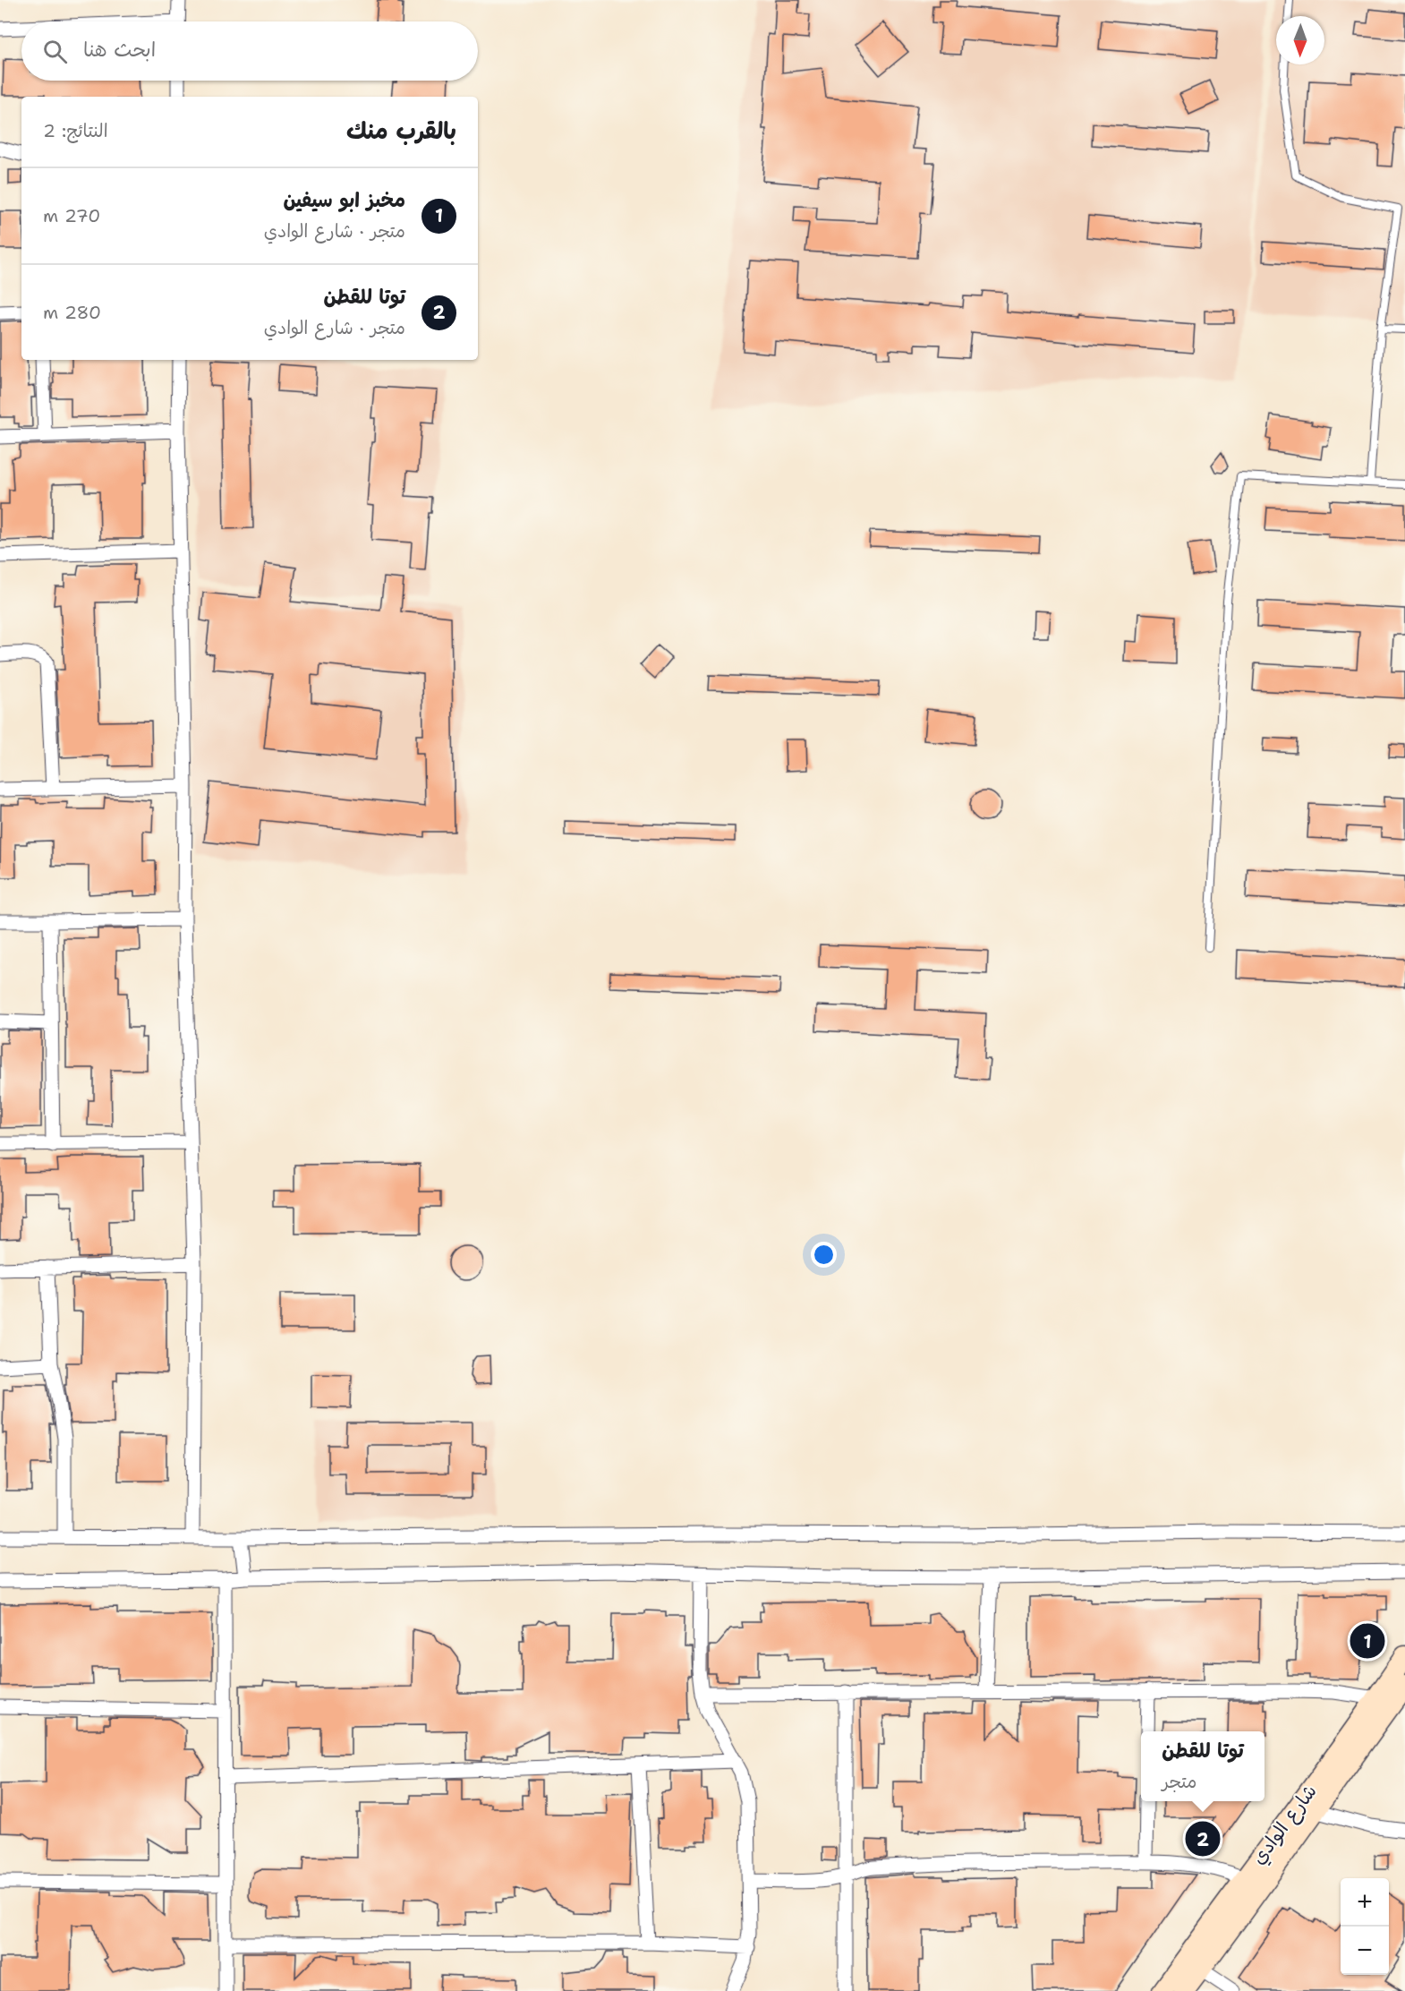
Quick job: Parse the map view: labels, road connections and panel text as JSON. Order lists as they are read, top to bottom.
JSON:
{
  "streets": {
    "main road": ["شارع الوادي"]
  },
  "north": "bottom",
  "page": {
    "search": "ابحث هنا",
    "heading": ["بالقرب منك", "النتائج: 2"],
    "list": [
      {
        "mark": "1",
        "name": "مخبز ابو سيفين",
        "note": "متجر · شارع الوادي",
        "value": "270 m"
      },
      {
        "mark": "2",
        "name": "توتا للقطن",
        "note": "متجر · شارع الوادي",
        "value": "280 m"
      }
    ],
    "pins": ["1", "2"],
    "popup": ["توتا للقطن", "متجر"],
    "map_buttons": ["+", "−"]
  }
}
